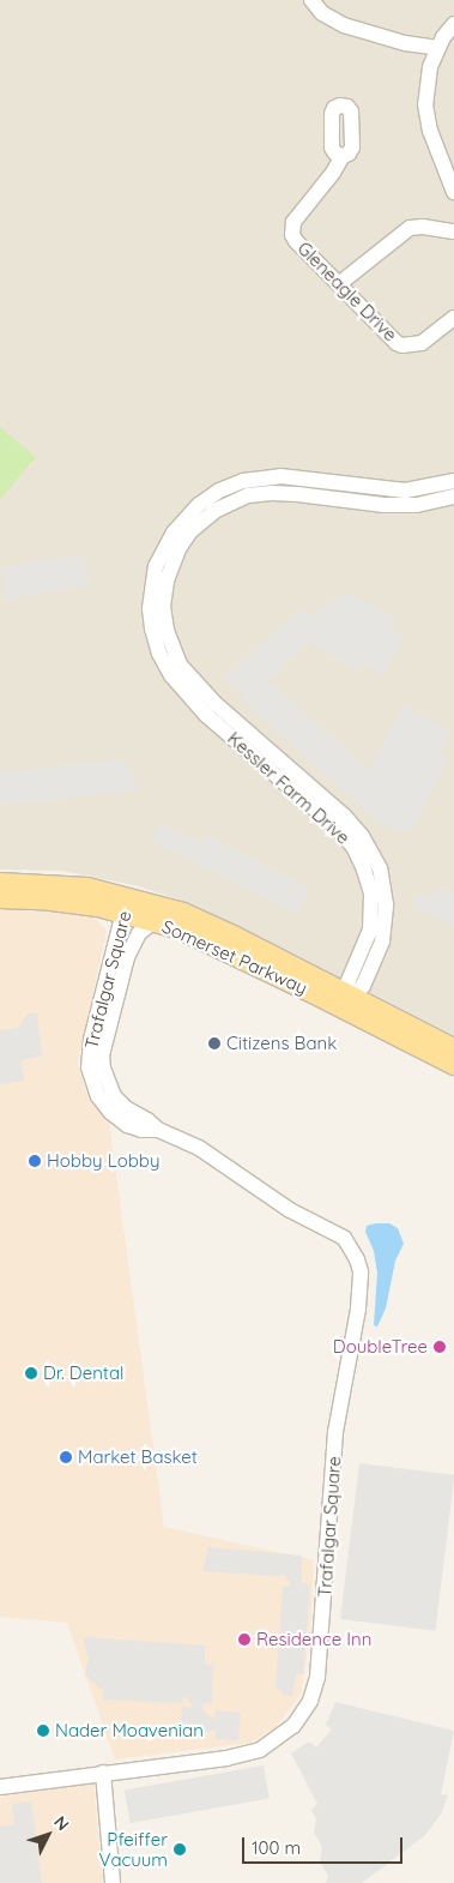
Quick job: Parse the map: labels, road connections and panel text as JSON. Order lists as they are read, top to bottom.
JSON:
{
  "streets": {
    "main road": ["Somerset Parkway"],
    "street": ["Gleneagle Drive", "Kessler Farm Drive", "Trafalgar Square"]
  },
  "crossings": [
    ["Kessler Farm Drive", "Somerset Parkway"],
    ["Somerset Parkway", "Trafalgar Square"]
  ],
  "places": [
    "Citizens Bank",
    "Hobby Lobby",
    "DoubleTree",
    "Dr. Dental",
    "Market Basket",
    "Residence Inn",
    "Nader Moavenian",
    "Pfeiffer Vacuum"
  ],
  "scale_bar": "100 m",
  "north": "top right"
}
